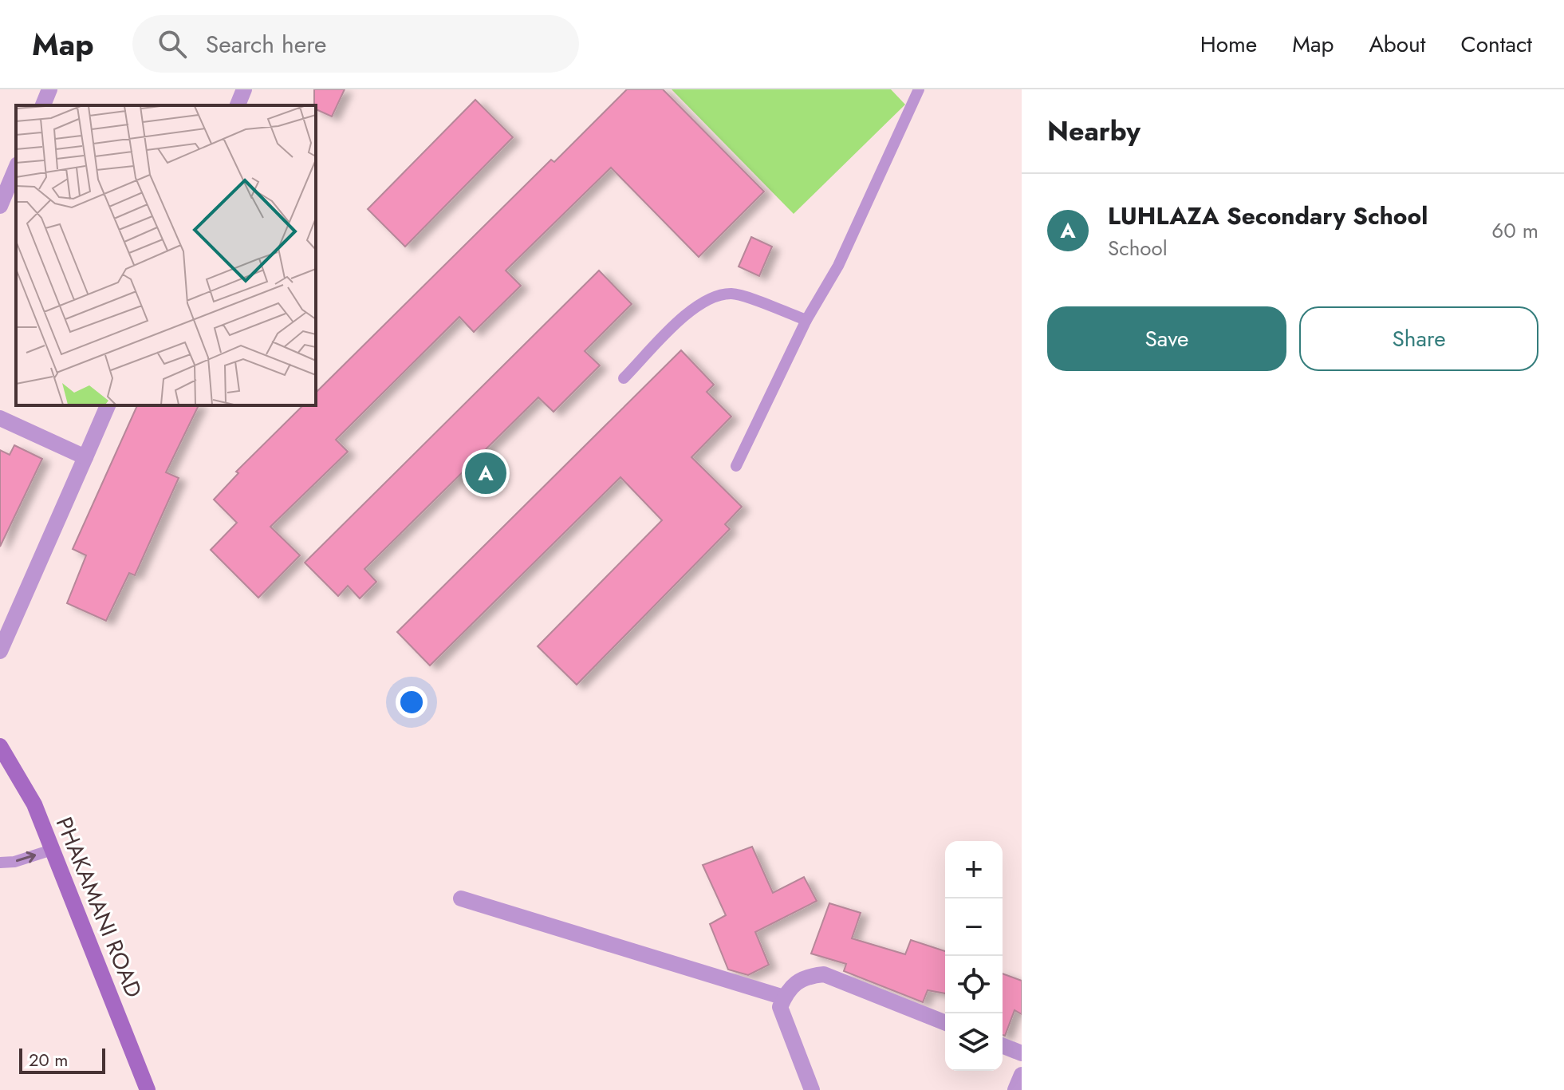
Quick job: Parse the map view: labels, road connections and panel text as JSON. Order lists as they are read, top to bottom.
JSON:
{
  "streets": {
    "street": ["PHAKAMANI ROAD"]
  },
  "scale_bar": "20 m",
  "page": {
    "header": "Map",
    "search": "Search here",
    "nav": [
      "Home",
      "Map",
      "About",
      "Contact"
    ],
    "heading": "Nearby",
    "list": [
      {
        "mark": "A",
        "name": "LUHLAZA Secondary School",
        "note": "School",
        "value": "60 m"
      }
    ],
    "buttons": ["Save", "Share"],
    "pins": "A",
    "map_buttons": ["+", "−"],
    "scale": "20 m"
  }
}
